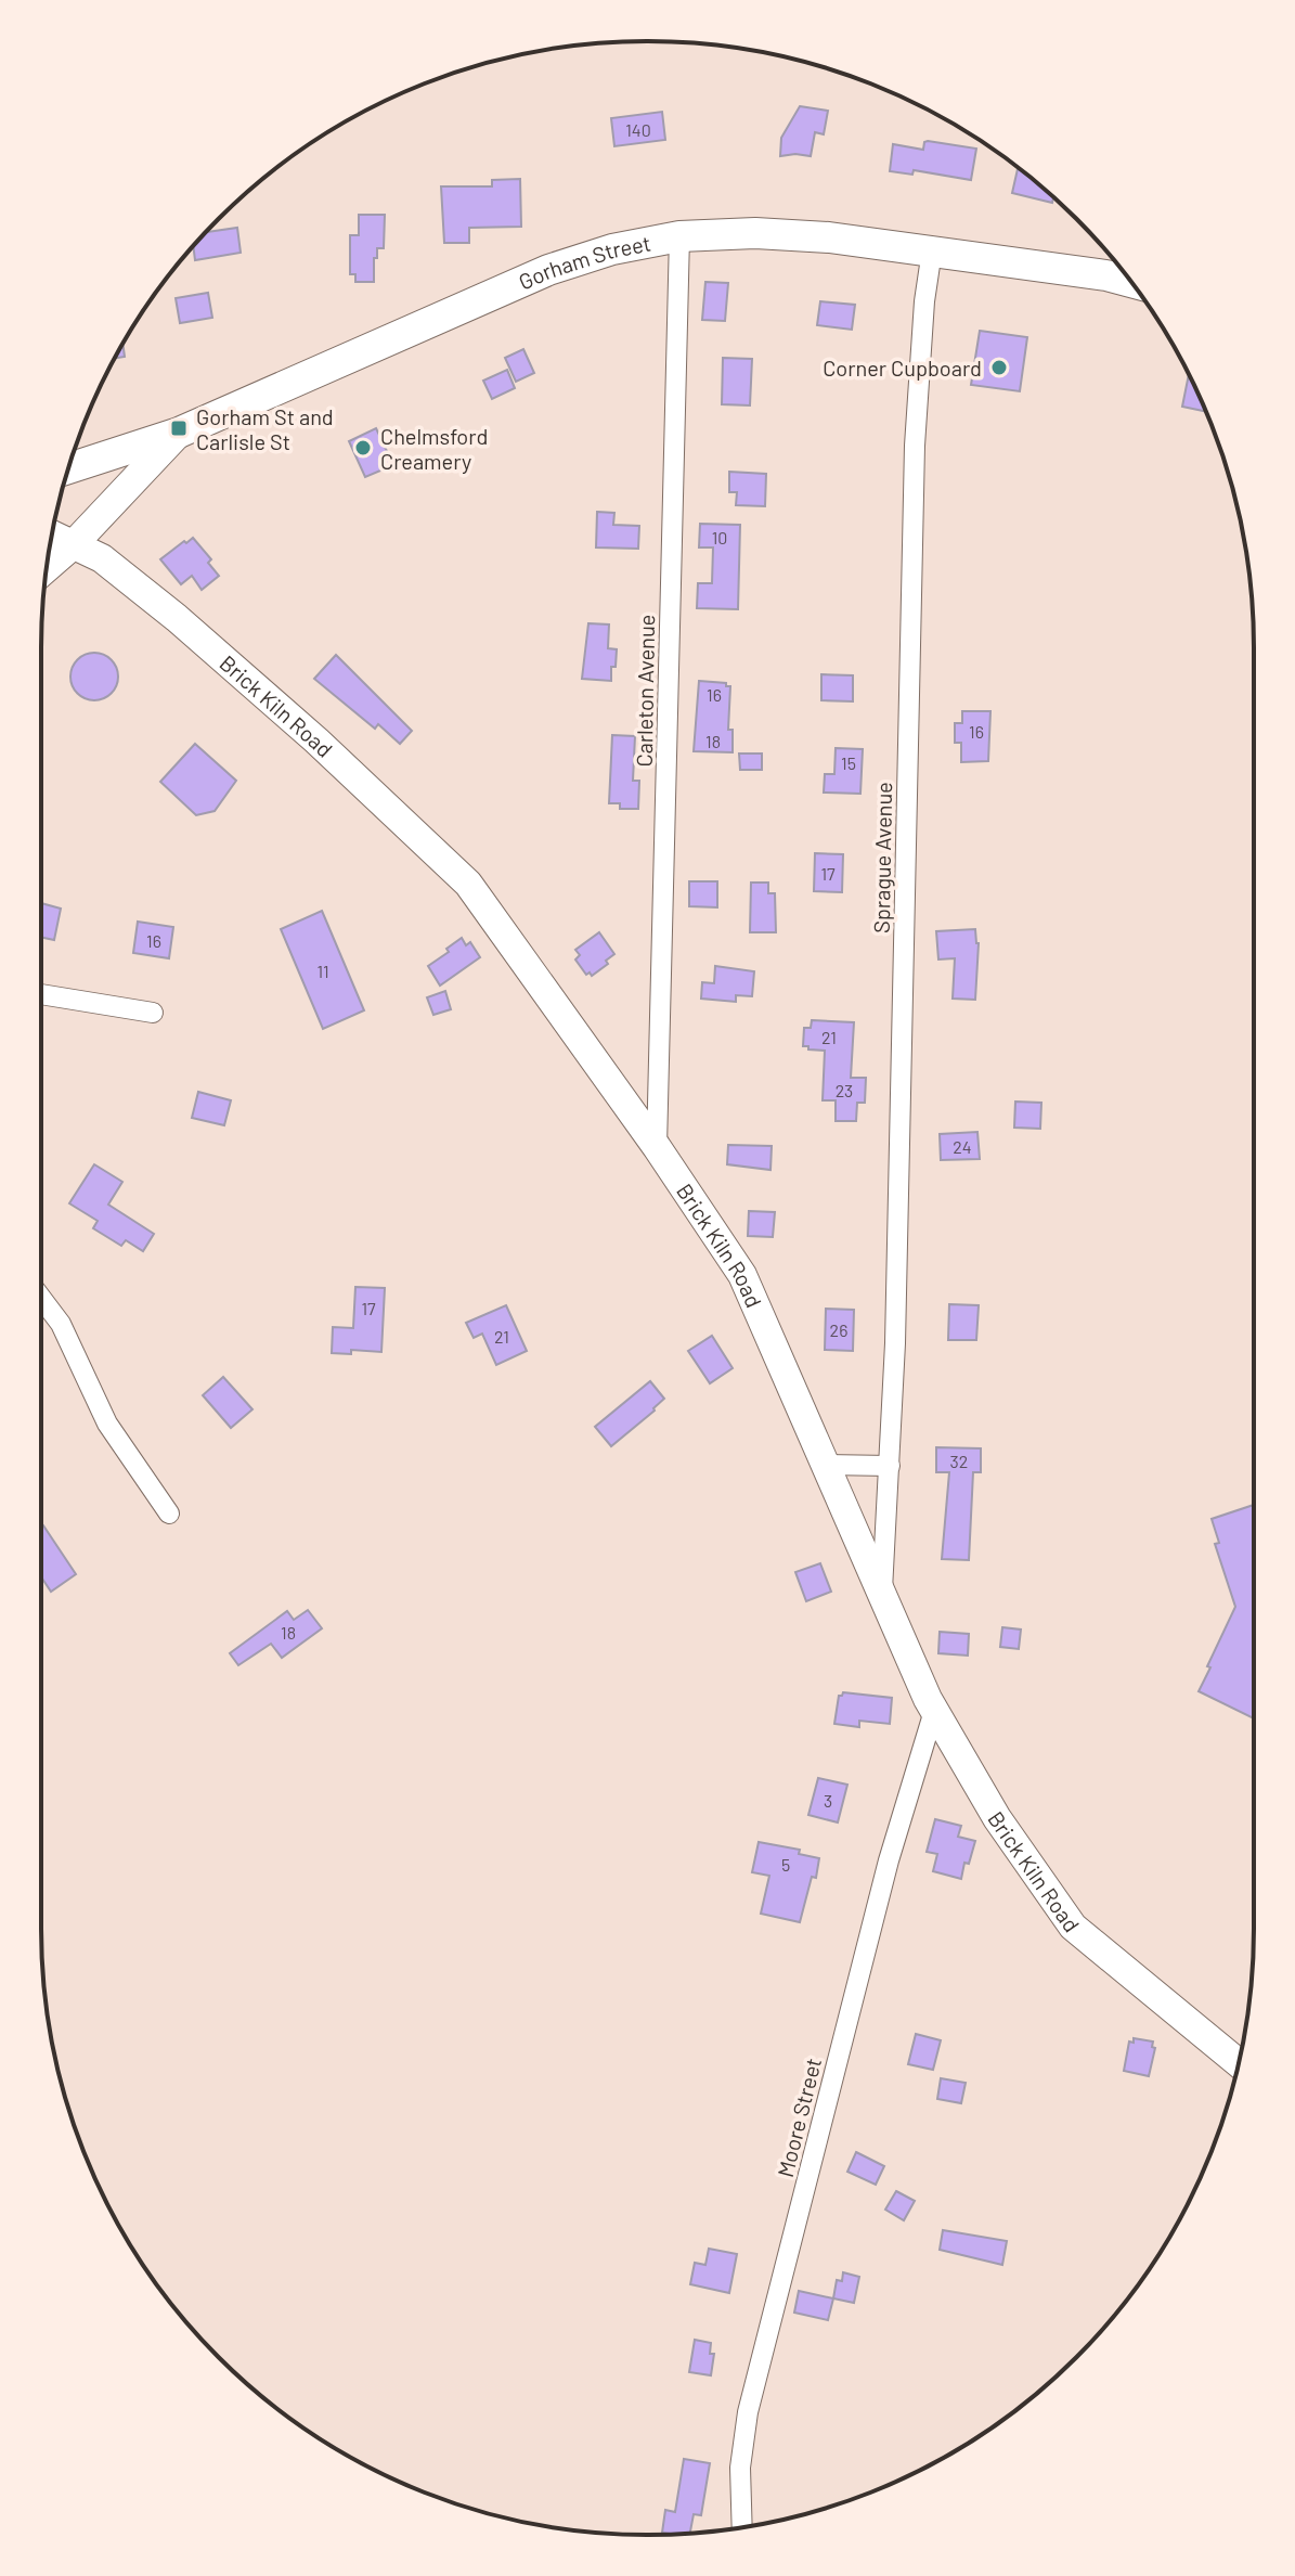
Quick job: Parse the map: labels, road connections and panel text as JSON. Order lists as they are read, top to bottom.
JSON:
{
  "streets": {
    "main road": ["Gorham Street"],
    "street": [
      "Carleton Avenue",
      "Brick Kiln Road",
      "Sprague Avenue",
      "Moore Street"
    ]
  },
  "crossings": [
    ["Gorham Street", "Carleton Avenue"],
    ["Gorham Street", "Sprague Avenue"],
    ["Carleton Avenue", "Brick Kiln Road"],
    ["Brick Kiln Road", "Sprague Avenue"],
    ["Brick Kiln Road", "Moore Street"]
  ],
  "places": {
    "other": ["Corner Cupboard", "Chelmsford Creamery"],
    "transit": ["Gorham St and Carlisle St"]
  },
  "house_numbers": [
    "140",
    "10",
    "16",
    "16",
    "18",
    "15",
    "17",
    "16",
    "11",
    "21",
    "23",
    "24",
    "17",
    "26",
    "21",
    "32",
    "18",
    "3",
    "5"
  ]
}
